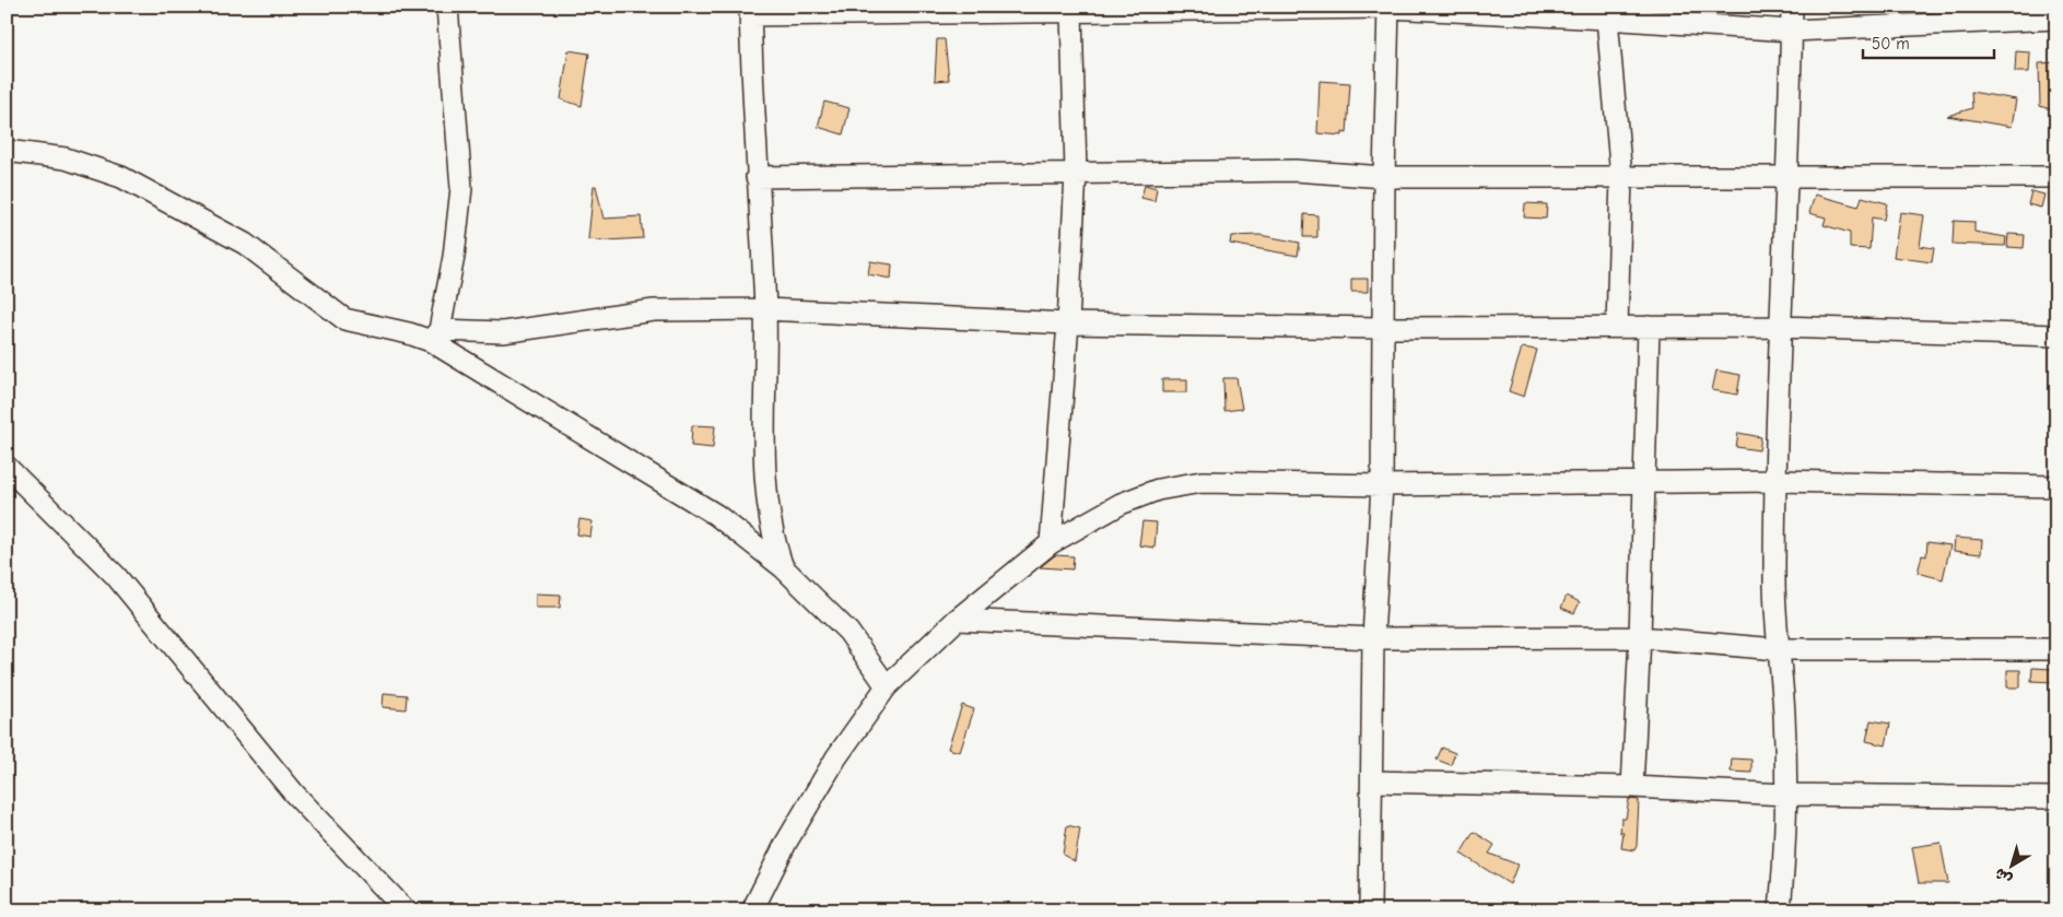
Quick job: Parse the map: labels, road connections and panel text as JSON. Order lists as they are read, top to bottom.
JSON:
{
  "scale_bar": "50 m",
  "north": "bottom left"
}
